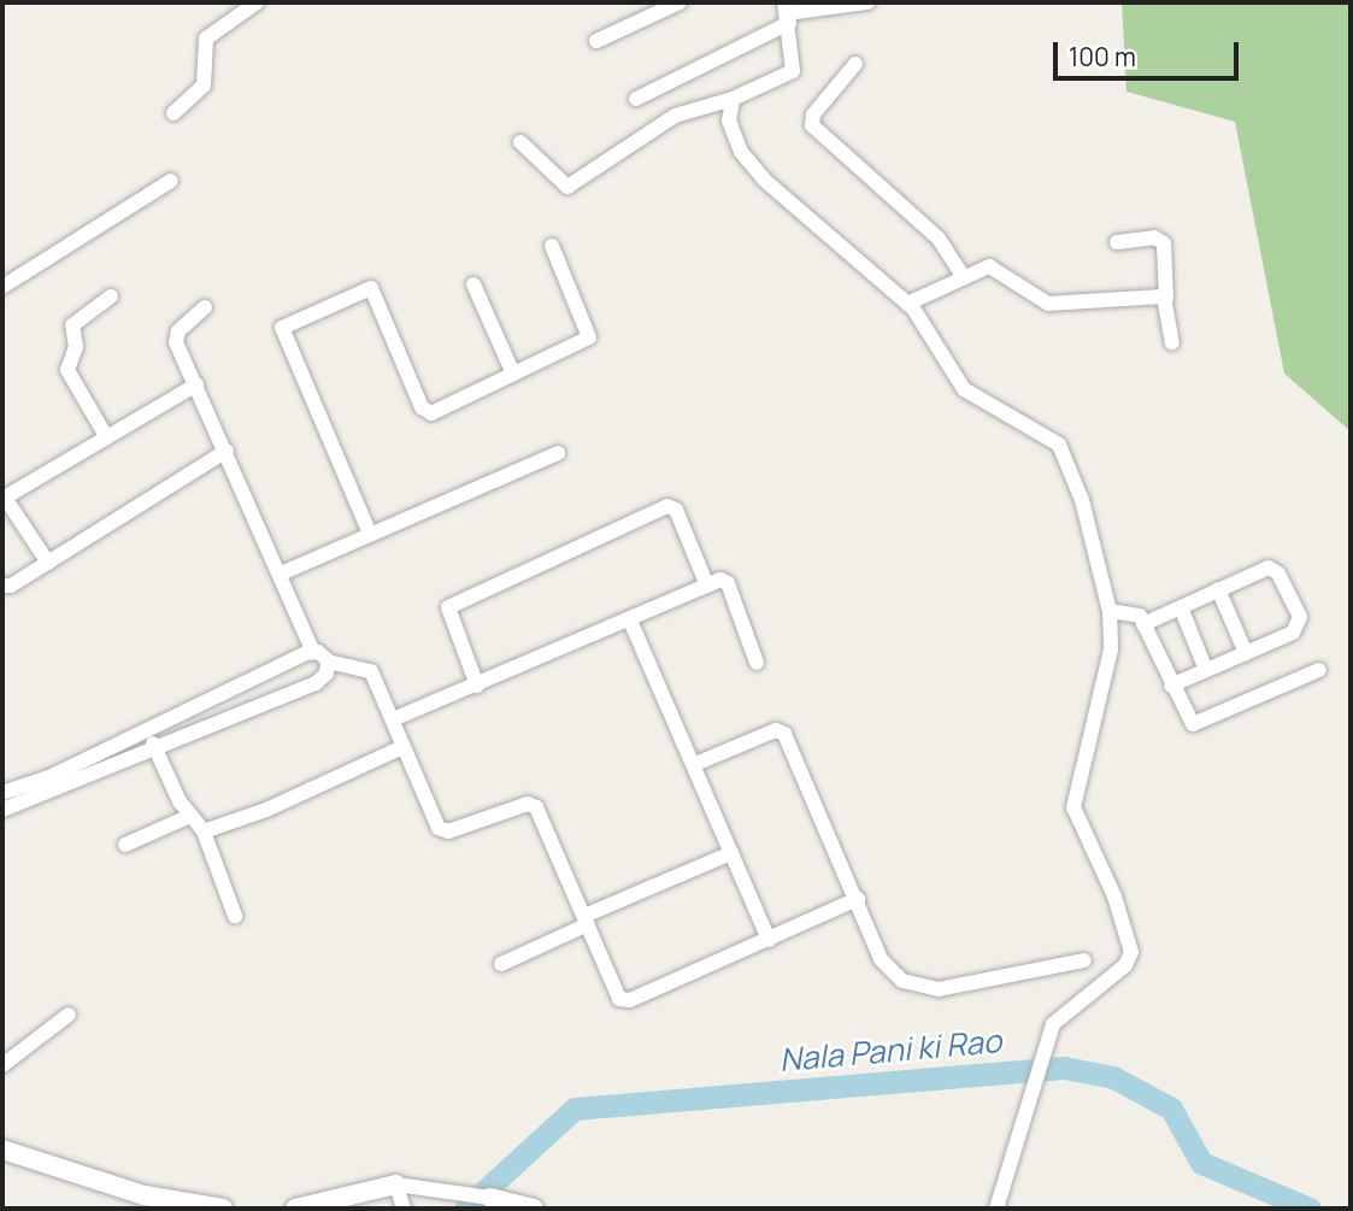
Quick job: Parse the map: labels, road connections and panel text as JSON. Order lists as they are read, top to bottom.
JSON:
{
  "water": ["Nala Pani ki Rao"],
  "scale_bar": "100 m"
}
